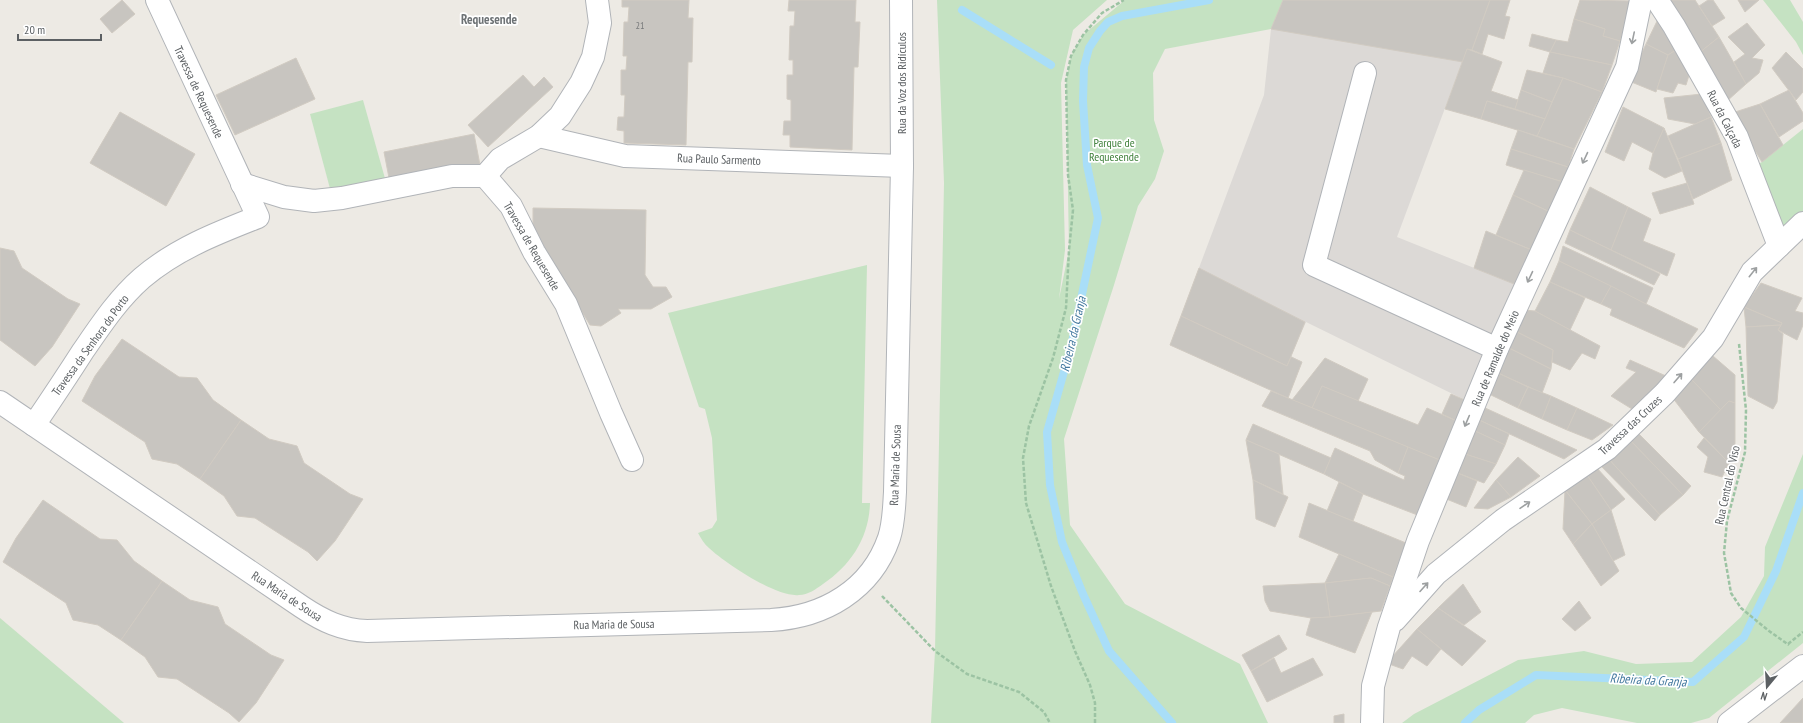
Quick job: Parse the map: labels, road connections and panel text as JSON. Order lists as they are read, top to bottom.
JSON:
{
  "streets": {
    "street": [
      "Rua da Voz dos Ridículos",
      "Travessa de Requesende",
      "Rua da Calçada",
      "Rua Paulo Sarmento",
      "Travessa da Senhora do Porto",
      "Rua de Ramalde do Meio",
      "Travessa das Cruzes",
      "Rua Maria de Sousa"
    ],
    "path": ["Rua Central do Viso"]
  },
  "crossings": [
    ["Rua da Voz dos Ridículos", "Rua Paulo Sarmento"],
    ["Rua da Voz dos Ridículos", "Rua Maria de Sousa"],
    ["Travessa de Requesende", "Travessa da Senhora do Porto"],
    ["Rua da Calçada", "Travessa das Cruzes"],
    ["Rua Paulo Sarmento", "Rua Maria de Sousa"],
    ["Travessa da Senhora do Porto", "Rua Maria de Sousa"],
    ["Rua de Ramalde do Meio", "Travessa das Cruzes"],
    ["Travessa das Cruzes", "Rua Central do Viso"]
  ],
  "one_way": ["Rua de Ramalde do Meio", "Travessa das Cruzes"],
  "districts": ["Requesende"],
  "water": ["Ribeira da Granja"],
  "parks": ["Parque de Requesende"],
  "house_numbers": ["21"],
  "scale_bar": "20 m",
  "north": "bottom"
}
